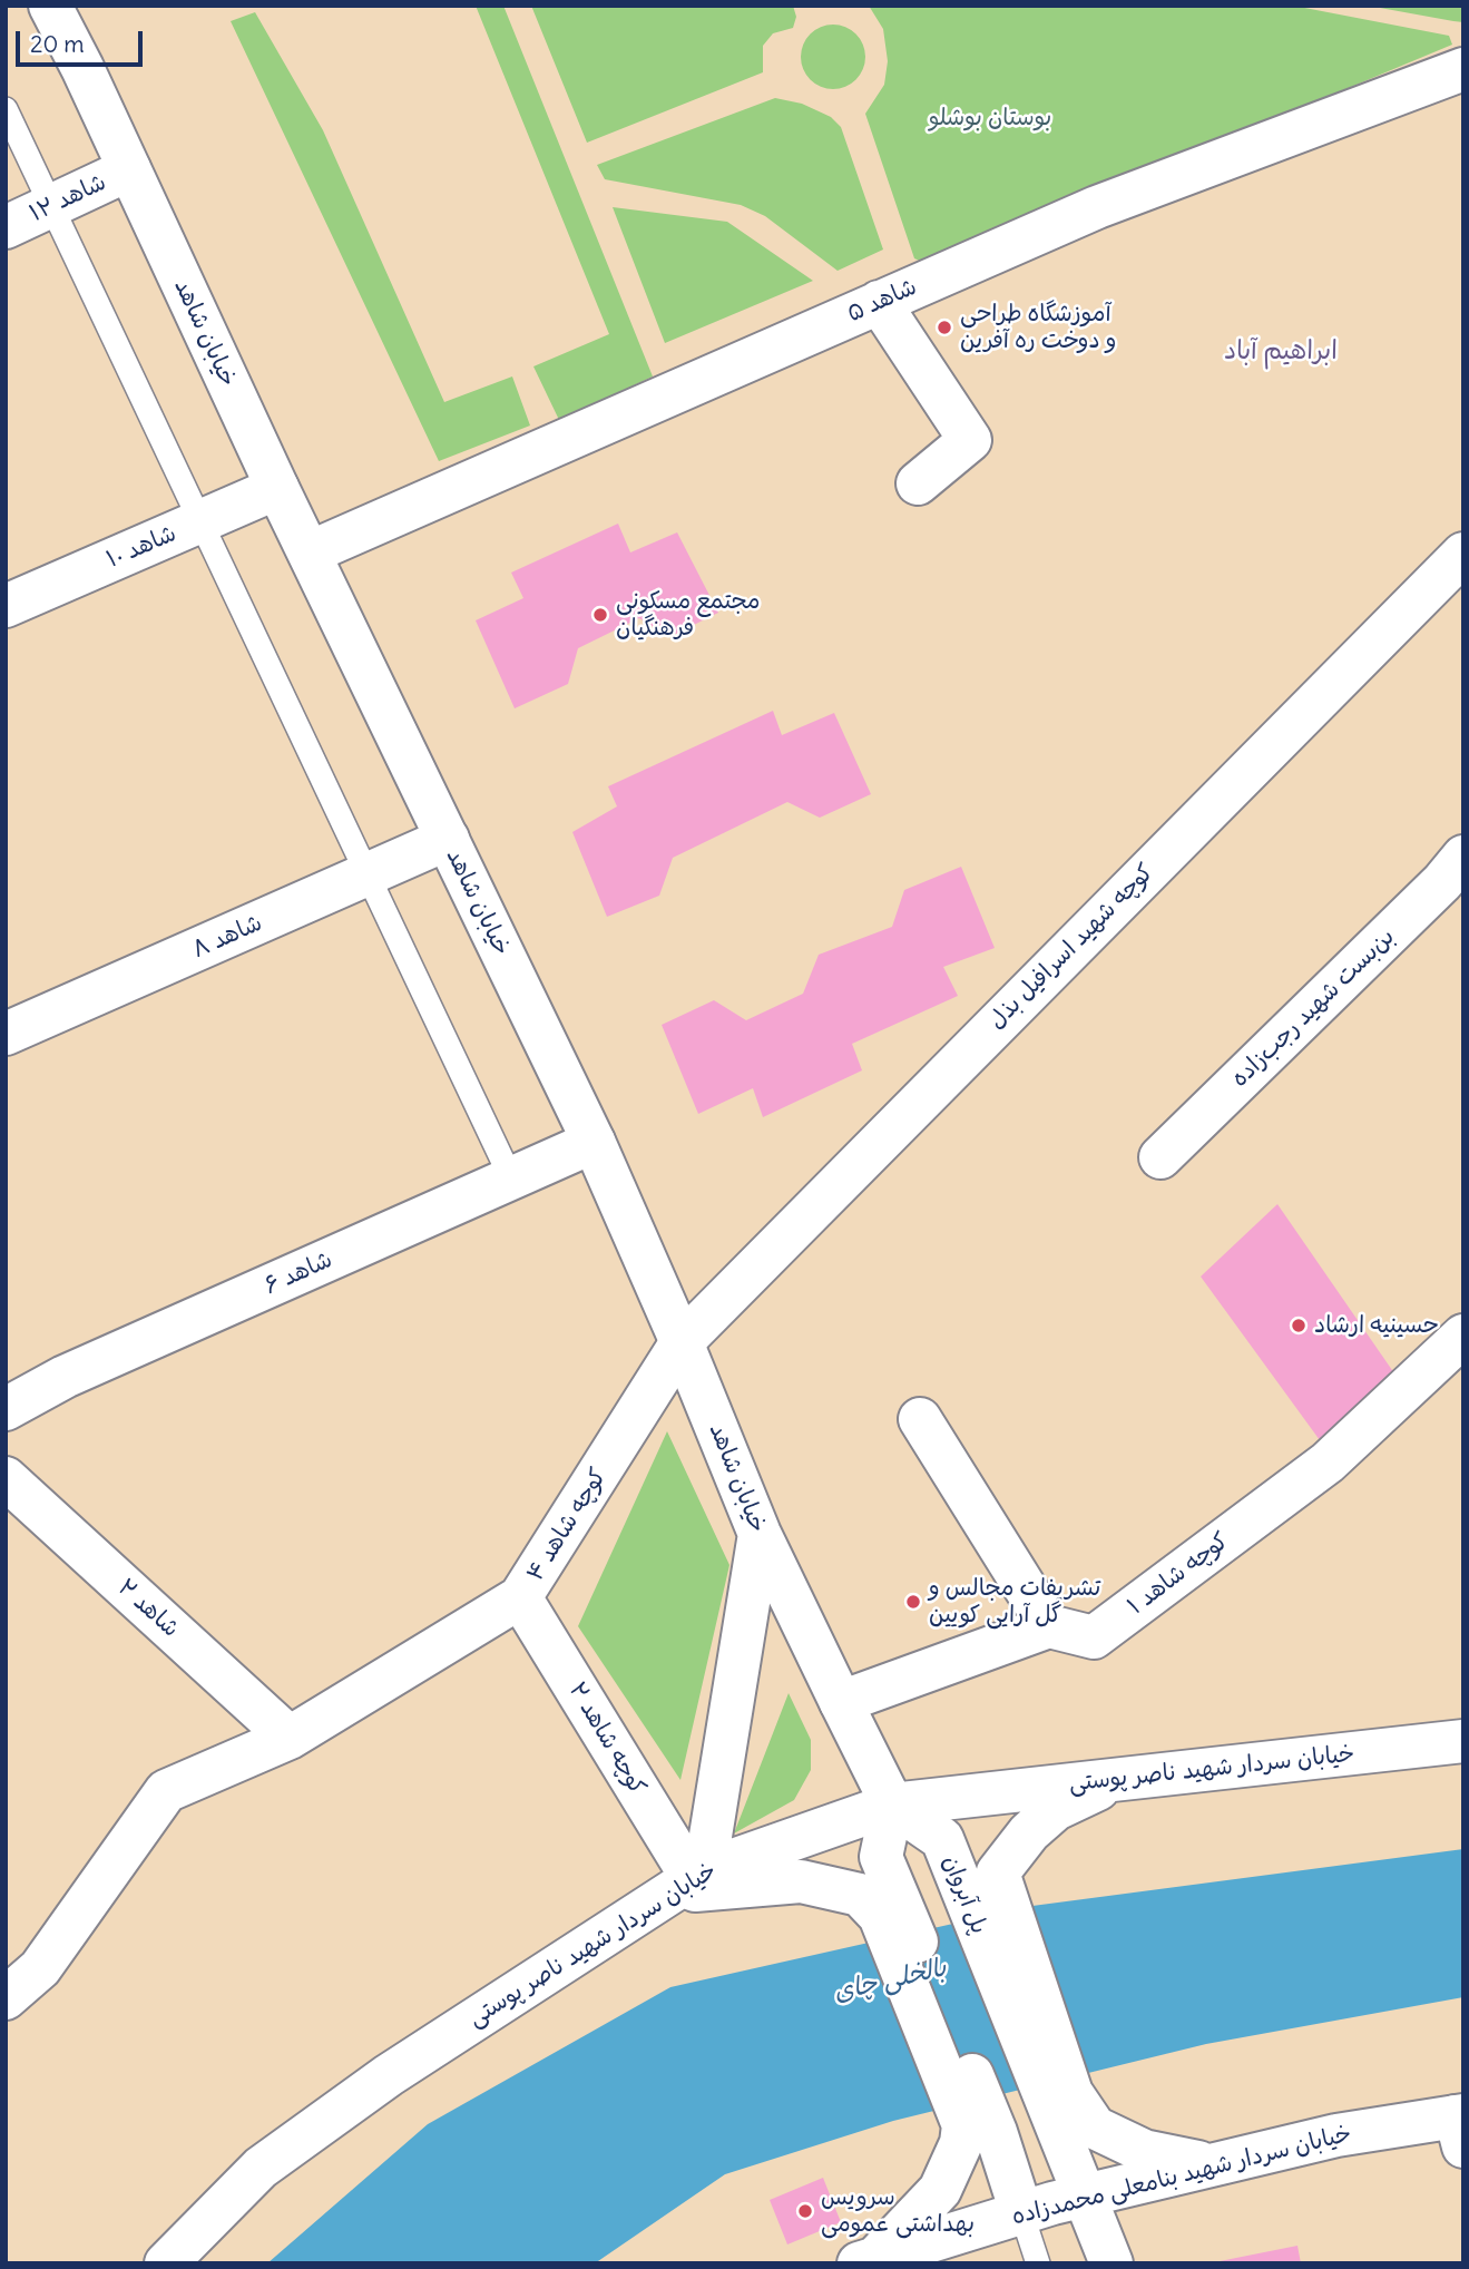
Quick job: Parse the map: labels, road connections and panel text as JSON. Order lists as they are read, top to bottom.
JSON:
{
  "streets": {
    "street": [
      "شاهد ۱۲",
      "شاهد ۵",
      "خیابان شاهد",
      "شاهد ۱۰",
      "شاهد ۸",
      "کوچه شهید اسرافیل بذل",
      "بن‌بست شهید رجب‌زاده",
      "شاهد ۶",
      "کوچه شاهد ۴",
      "کوچه شاهد ۱",
      "شاهد ۲",
      "کوچه شاهد ۲",
      "خیابان سردار شهید ناصر پوستی",
      "پل آبروان",
      "خیابان سردار شهید بنامعلی محمدزاده"
    ]
  },
  "crossings": [
    ["شاهد ۱۲", "خیابان شاهد"],
    ["شاهد ۵", "خیابان شاهد"],
    ["خیابان شاهد", "شاهد ۱۰"],
    ["خیابان شاهد", "شاهد ۸"],
    ["خیابان شاهد", "کوچه شهید اسرافیل بذل"],
    ["خیابان شاهد", "شاهد ۶"],
    ["خیابان شاهد", "کوچه شاهد ۴"],
    ["خیابان شاهد", "خیابان سردار شهید ناصر پوستی"],
    ["خیابان شاهد", "پل آبروان"],
    ["کوچه شهید اسرافیل بذل", "کوچه شاهد ۴"],
    ["کوچه شاهد ۴", "شاهد ۲"],
    ["کوچه شاهد ۴", "کوچه شاهد ۲"],
    ["کوچه شاهد ۲", "خیابان سردار شهید ناصر پوستی"],
    ["خیابان سردار شهید ناصر پوستی", "پل آبروان"]
  ],
  "districts": ["ابراهیم آباد"],
  "water": ["بالخلی چای"],
  "parks": ["بوستان بوشلو"],
  "places": [
    "آموزشگاه طراحی و دوخت ره آفرین",
    "مجتمع مسکونی فرهنگیان",
    "حسینیه ارشاد",
    "تشریفات مجالس و گل آرایی کویین",
    "سرویس بهداشتی عمومی"
  ],
  "scale_bar": "20 m"
}
